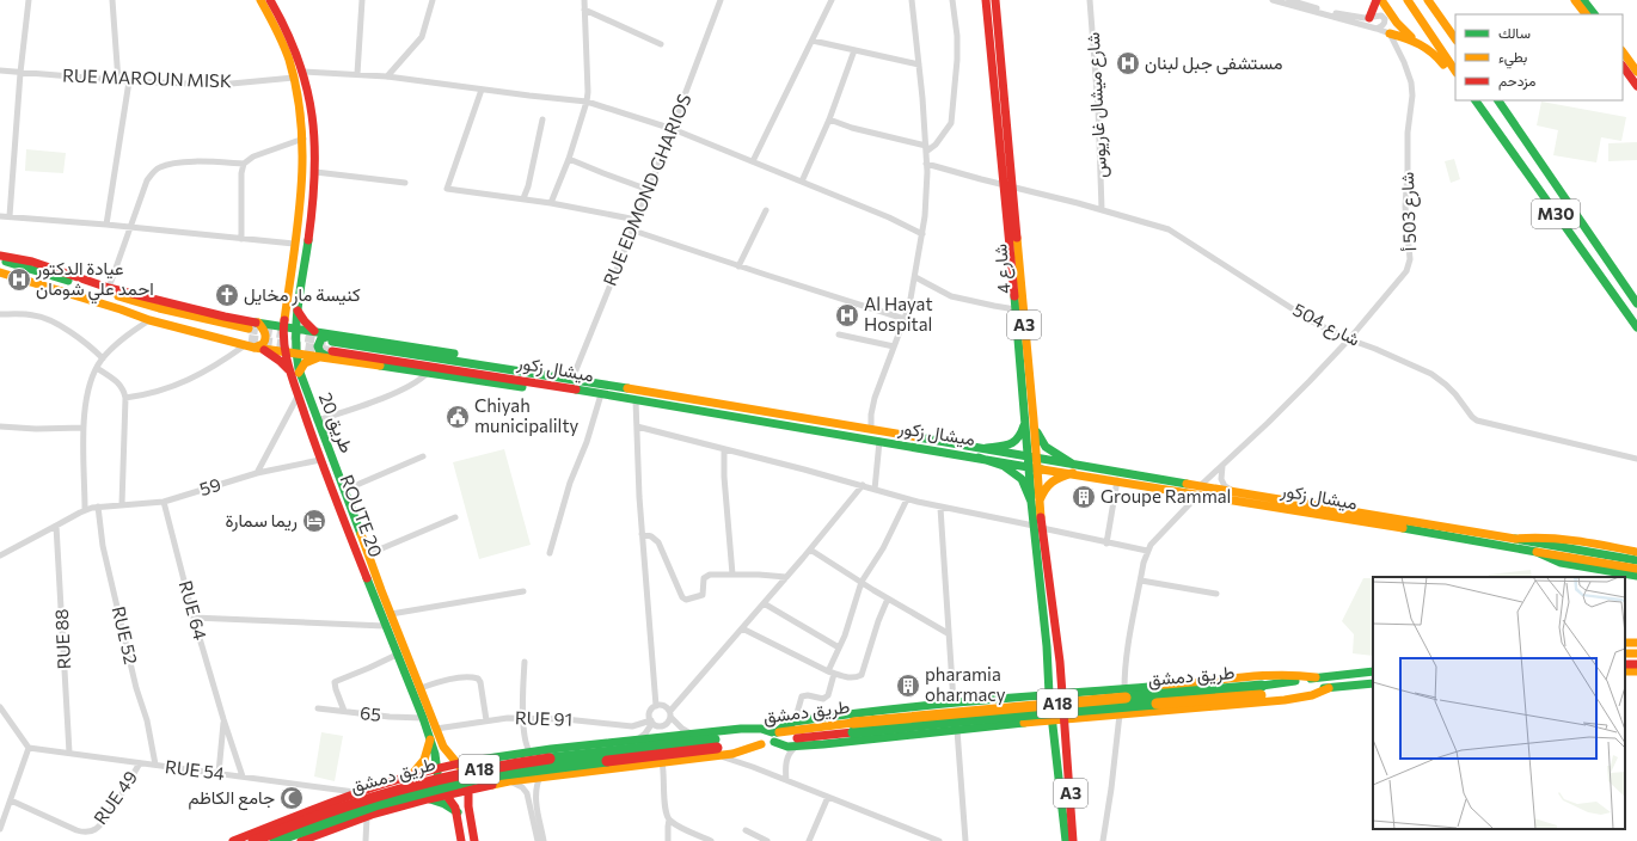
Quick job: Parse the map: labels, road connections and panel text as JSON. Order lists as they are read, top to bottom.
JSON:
{
  "streets": {
    "main road": [
      "M30",
      "شارع 4",
      "A3",
      "ميشال زكور",
      "طريق 20",
      "ROUTE 20",
      "طريق دمشق",
      "A18"
    ],
    "street": [
      "RUE MAROUN MISK",
      "شارع ميشال غاريوس",
      "RUE EDMOND GHARIOS",
      "شارع 503 أ",
      "شارع 504",
      "59",
      "RUE 64",
      "RUE 52",
      "RUE 88",
      "65",
      "RUE 91",
      "RUE 54",
      "RUE 49"
    ]
  },
  "crossings": [
    ["RUE MAROUN MISK", "RUE EDMOND GHARIOS"],
    ["RUE MAROUN MISK", "طريق 20"],
    ["RUE MAROUN MISK", "ROUTE 20"],
    ["شارع ميشال غاريوس", "شارع 504"],
    ["RUE EDMOND GHARIOS", "ميشال زكور"],
    ["شارع 503 أ", "شارع 504"],
    ["شارع 503 أ", "ميشال زكور"],
    ["شارع 4", "A3"],
    ["شارع 4", "شارع 504"],
    ["شارع 4", "ميشال زكور"],
    ["طريق 20", "ROUTE 20"],
    ["طريق 20", "RUE 91"],
    ["59", "ROUTE 20"],
    ["59", "RUE 64"],
    ["59", "RUE 52"],
    ["59", "RUE 88"],
    ["ROUTE 20", "65"],
    ["RUE 64", "RUE 54"],
    ["RUE 52", "RUE 54"],
    ["RUE 88", "RUE 54"],
    ["RUE 54", "RUE 49"]
  ],
  "places": {
    "hospital": ["مستشفى جبل لبنان", "عيادة الدكتور احمد علي شومان", "Al Hayat Hospital"],
    "church": ["كنيسة مار مخايل"],
    "public building": ["Chiyah municipalilty"],
    "building": ["Groupe Rammal", "pharamia oharmacy"],
    "hotel": ["ريما سمارة"],
    "mosque": ["جامع الكاظم"]
  },
  "legend": ["سالك", "بطيء", "مزدحم"]
}
